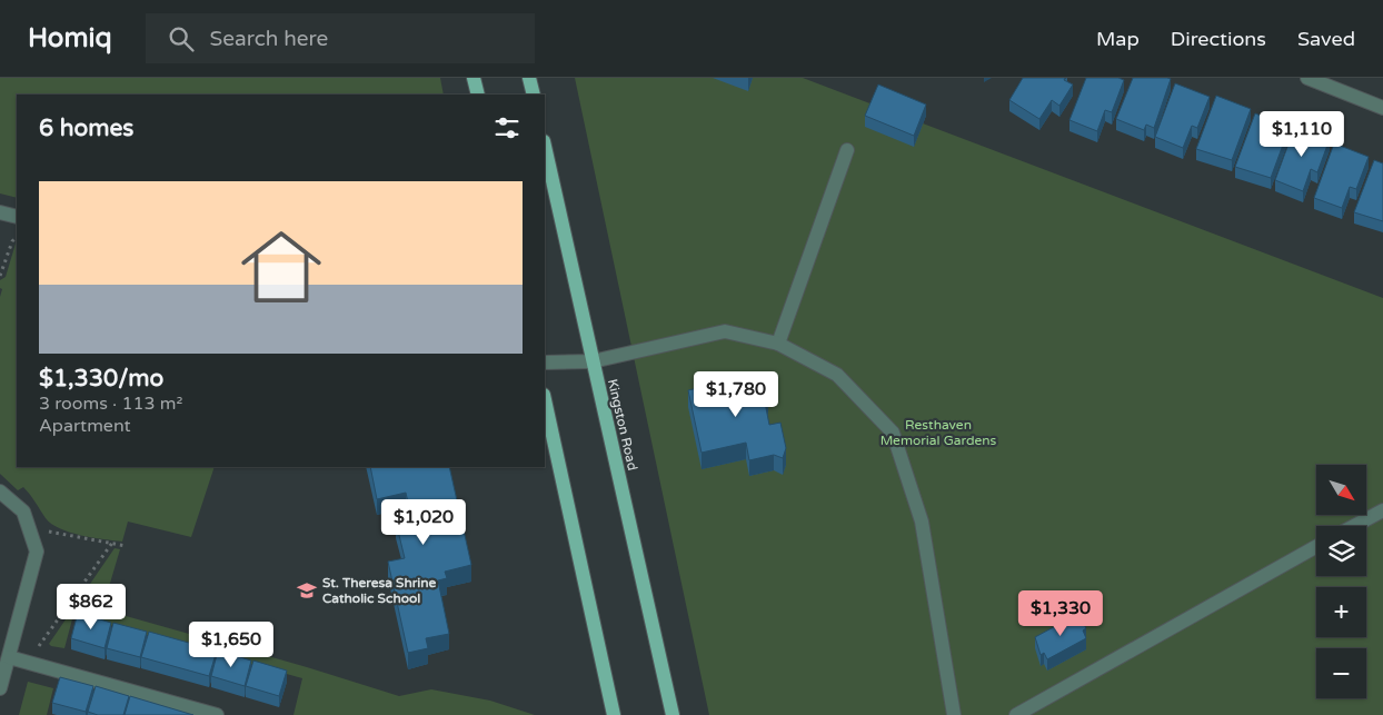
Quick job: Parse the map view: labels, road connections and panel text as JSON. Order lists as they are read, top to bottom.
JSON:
{
  "streets": {
    "main road": ["Kingston Road"]
  },
  "parks": ["Resthaven Memorial Gardens"],
  "places": {
    "school or university": ["St. Theresa Shrine Catholic School"]
  },
  "north": "bottom right",
  "page": {
    "header": "Homiq",
    "search": "Search here",
    "nav": ["Map", "Directions", "Saved"],
    "heading": "6 homes",
    "price": [
      "$1,110",
      "$1,780",
      "$1,020",
      "$862",
      "$1,330",
      "$1,650"
    ],
    "list": [
      {
        "name": "$1,330/mo",
        "note": "3 rooms · 113 m² · Apartment"
      }
    ],
    "map_buttons": ["+", "−"]
  }
}
